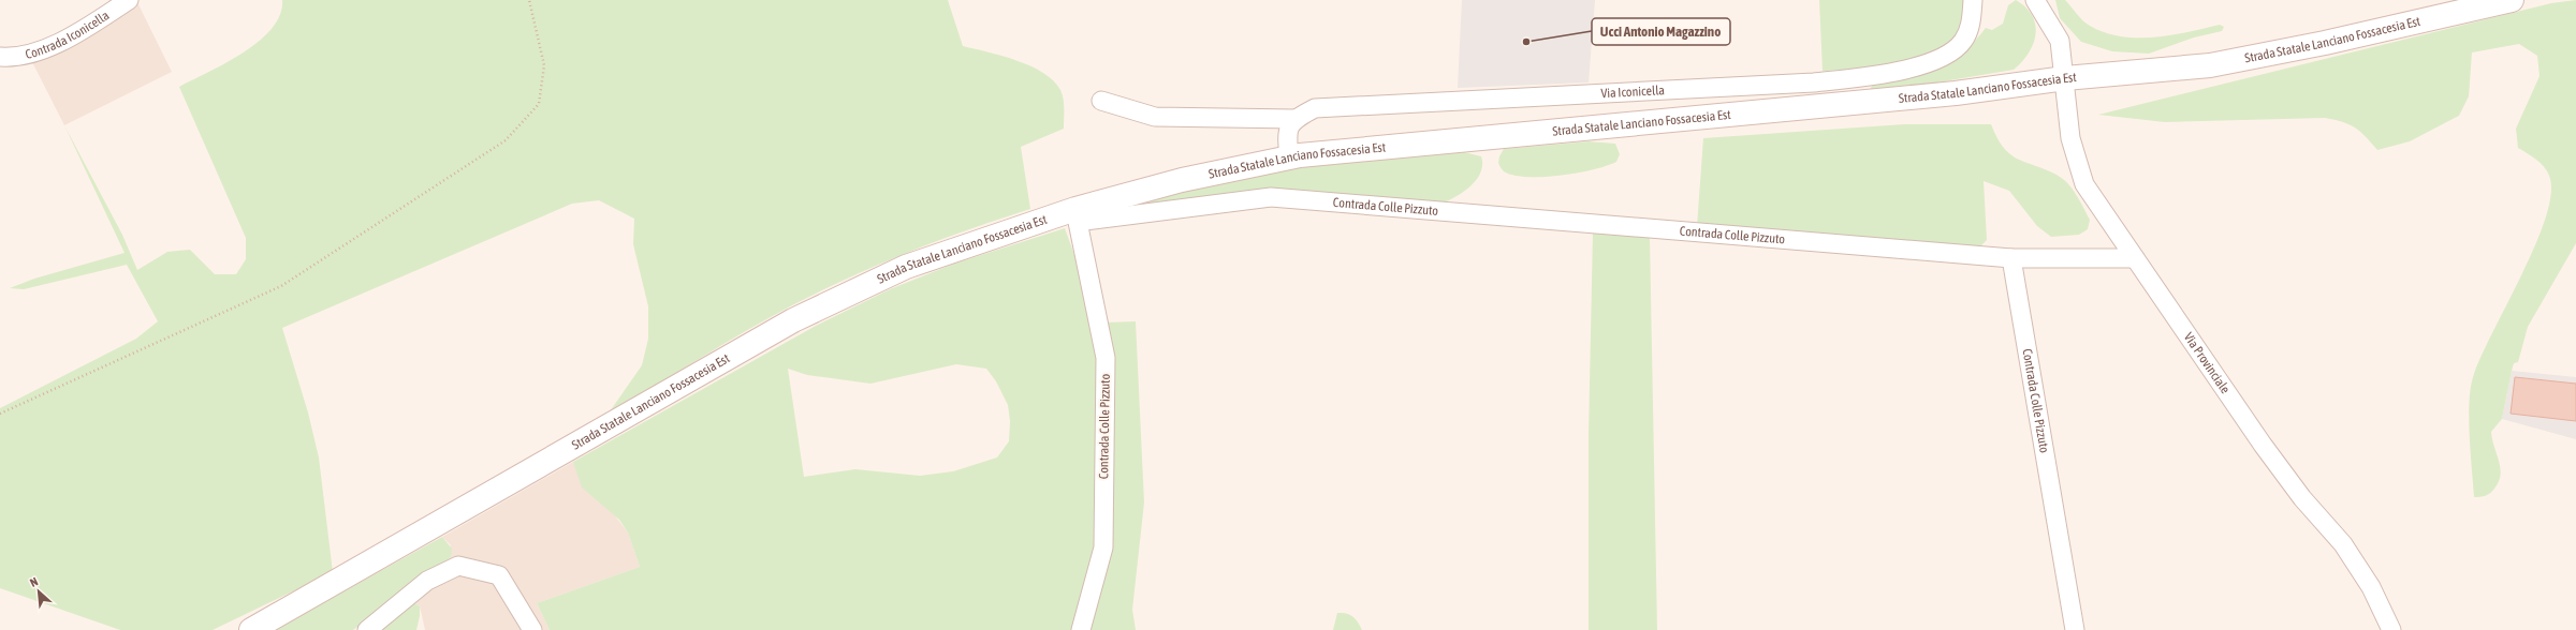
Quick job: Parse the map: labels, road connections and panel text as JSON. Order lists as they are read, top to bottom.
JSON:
{
  "streets": {
    "main road": ["Strada Statale Lanciano Fossacesia Est"],
    "street": [
      "Contrada Iconicella",
      "Via Iconicella",
      "Contrada Colle Pizzuto",
      "Via Provinciale"
    ]
  },
  "crossings": [
    ["Strada Statale Lanciano Fossacesia Est", "Contrada Colle Pizzuto"],
    ["Strada Statale Lanciano Fossacesia Est", "Via Provinciale"]
  ],
  "places": ["Ucci Antonio Magazzino"],
  "north": "top left"
}
